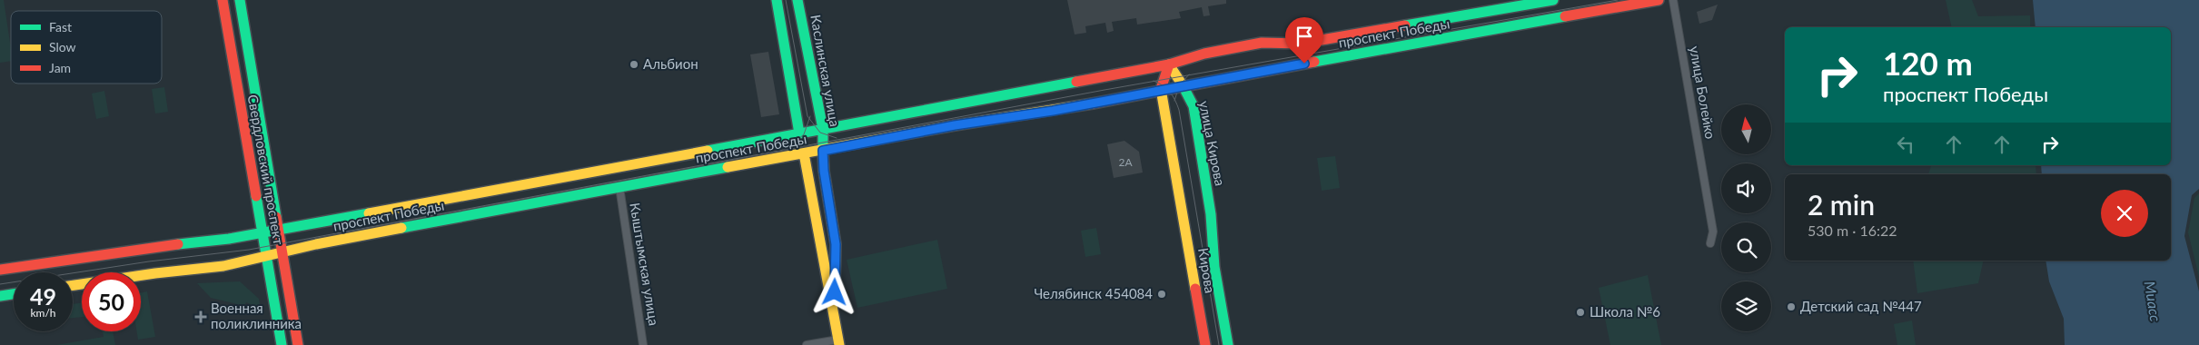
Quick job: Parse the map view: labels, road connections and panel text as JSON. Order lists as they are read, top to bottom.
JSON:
{
  "streets": {
    "main road": [
      "проспект Победы",
      "Каслинская улица",
      "улица Кирова",
      "Свердловский проспект",
      "Кирова"
    ],
    "street": ["улица Болейко", "Кыштымская улица"]
  },
  "crossings": [
    ["проспект Победы", "Каслинская улица"],
    ["проспект Победы", "улица Кирова"],
    ["проспект Победы", "Свердловский проспект"],
    ["проспект Победы", "Кыштымская улица"],
    ["проспект Победы", "Кирова"]
  ],
  "water": ["Миасс"],
  "places": {
    "other": [
      "Альбион",
      "Челябинск 454084",
      "Детский сад №447",
      "Школа №6"
    ],
    "health": ["Военная поликлинника"]
  },
  "house_numbers": ["2А"],
  "legend": ["Fast", "Slow", "Jam"],
  "north": "top",
  "page": {
    "turn": ["120 m", "проспект Победы"],
    "heading": ["2 min", "530 m · 16:22"],
    "speed": "49 km/h",
    "limit": "50"
  }
}
